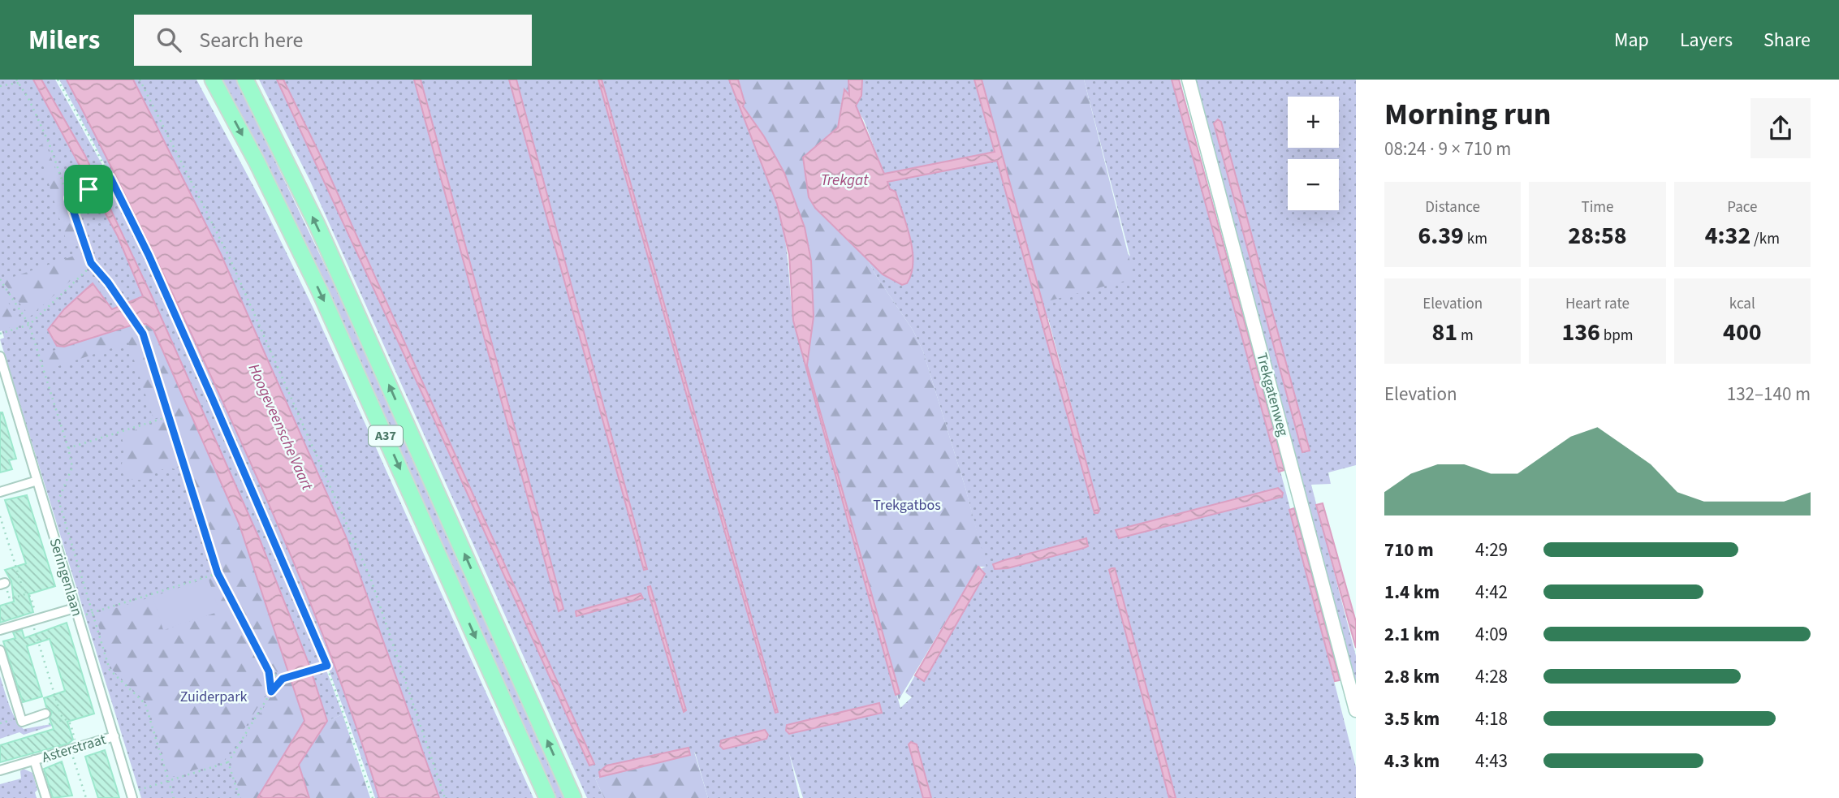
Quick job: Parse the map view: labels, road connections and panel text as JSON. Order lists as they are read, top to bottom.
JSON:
{
  "streets": {
    "highway": ["A37"],
    "street": ["Trekgatenweg", "Seringenlaan", "Asterstraat"]
  },
  "crossings": [
    ["Seringenlaan", "Asterstraat"]
  ],
  "water": ["Trekgat", "Hoogeveensche Vaart"],
  "parks": ["Trekgatbos", "Zuiderpark"],
  "page": {
    "header": "Milers",
    "search": "Search here",
    "nav": ["Map", "Layers", "Share"],
    "heading": ["Morning run", "08:24 · 9 × 710 m"],
    "map_buttons": ["+", "−"],
    "stats": [
      ["Distance", "6.39 km"],
      ["Time", "28:58"],
      ["Pace", "4:32 /km"],
      ["Elevation", "81 m"],
      ["Heart rate", "136 bpm"],
      ["kcal", "400"]
    ],
    "chart": ["Elevation", "132–140 m"],
    "list": [
      {
        "name": "710 m",
        "note": "4:29"
      },
      {
        "name": "1.4 km",
        "note": "4:42"
      },
      {
        "name": "2.1 km",
        "note": "4:09"
      },
      {
        "name": "2.8 km",
        "note": "4:28"
      },
      {
        "name": "3.5 km",
        "note": "4:18"
      },
      {
        "name": "4.3 km",
        "note": "4:43"
      }
    ]
  }
}
